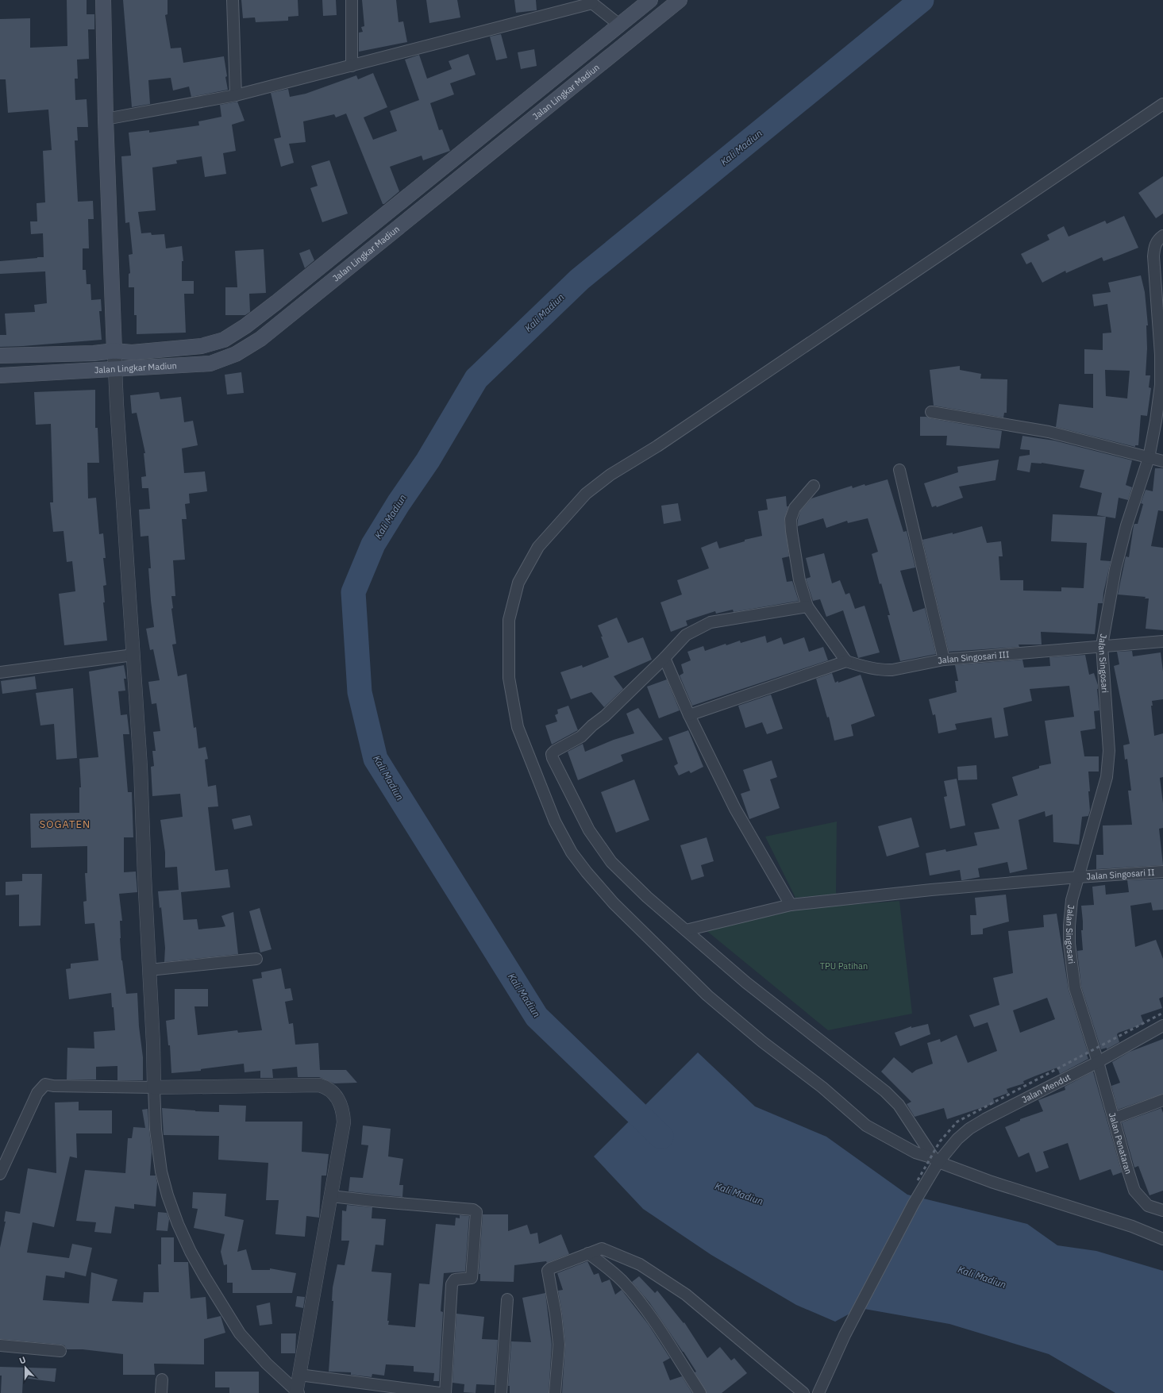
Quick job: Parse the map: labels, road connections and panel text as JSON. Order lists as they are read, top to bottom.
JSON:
{
  "streets": {
    "main road": ["Jalan Lingkar Madiun"],
    "street": [
      "Jalan Singosari III",
      "Jalan Singosari",
      "Jalan Singosari II",
      "Jalan Mendut",
      "Jalan Penataran"
    ]
  },
  "crossings": [
    ["Jalan Singosari III", "Jalan Singosari"],
    ["Jalan Singosari", "Jalan Singosari II"],
    ["Jalan Singosari", "Jalan Mendut"],
    ["Jalan Singosari", "Jalan Penataran"],
    ["Jalan Mendut", "Jalan Penataran"]
  ],
  "districts": ["SOGATEN"],
  "water": ["Kali Madiun"],
  "parks": ["TPU Patihan"],
  "north": "top"
}
